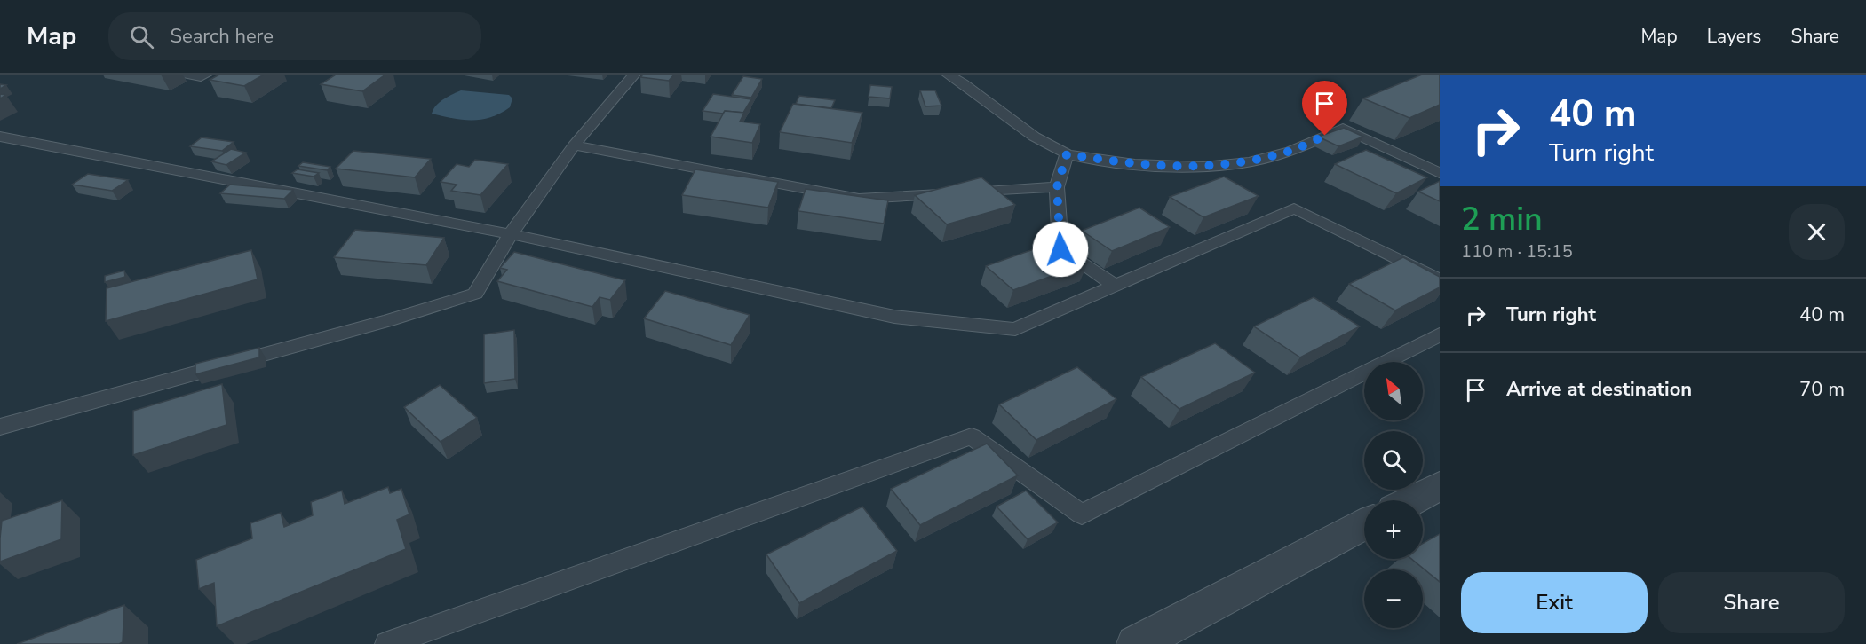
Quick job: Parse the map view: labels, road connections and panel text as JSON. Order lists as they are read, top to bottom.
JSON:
{
  "north": "top left",
  "page": {
    "header": "Map",
    "search": "Search here",
    "nav": ["Map", "Layers", "Share"],
    "turn": ["40 m", "Turn right"],
    "heading": ["2 min", "110 m · 15:15"],
    "list": [
      {
        "name": "Turn right",
        "value": "40 m"
      },
      {
        "name": "Arrive at destination",
        "value": "70 m"
      }
    ],
    "map_buttons": ["+", "−"],
    "buttons": ["Exit", "Share"]
  }
}
